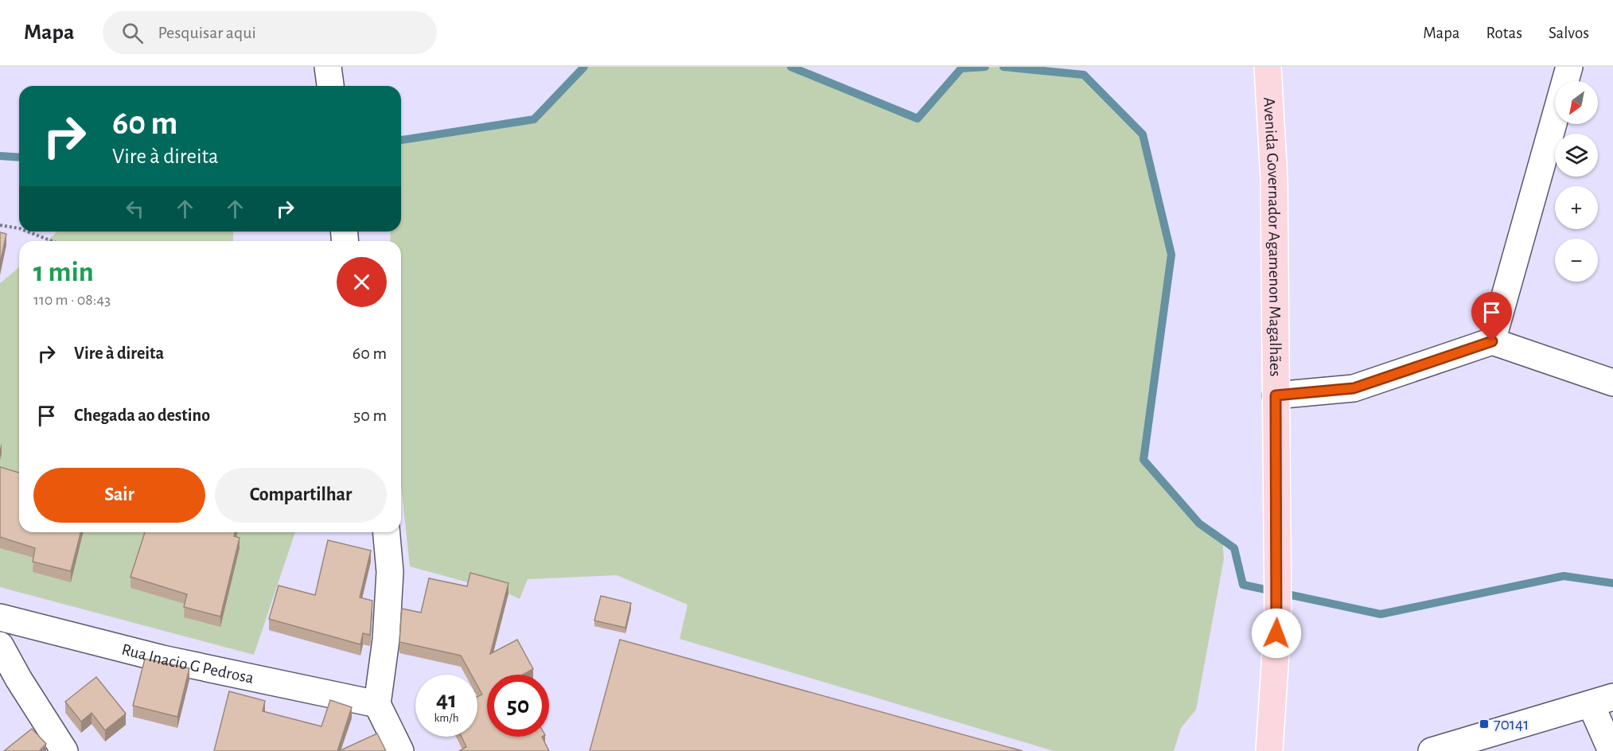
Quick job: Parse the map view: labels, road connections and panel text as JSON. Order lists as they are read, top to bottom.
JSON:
{
  "streets": {
    "main road": ["Avenida Governador Agamenon Magalhães"],
    "street": ["Rua Inacio G Pedrosa"]
  },
  "places": {
    "transit": ["70141"]
  },
  "north": "bottom left",
  "page": {
    "header": "Mapa",
    "search": "Pesquisar aqui",
    "nav": ["Mapa", "Rotas", "Salvos"],
    "map_buttons": ["+", "−"],
    "turn": ["60 m", "Vire à direita"],
    "heading": ["1 min", "110 m · 08:43"],
    "list": [
      {
        "name": "Vire à direita",
        "value": "60 m"
      },
      {
        "name": "Chegada ao destino",
        "value": "50 m"
      }
    ],
    "buttons": ["Sair", "Compartilhar"],
    "speed": "41 km/h",
    "limit": "50"
  }
}
